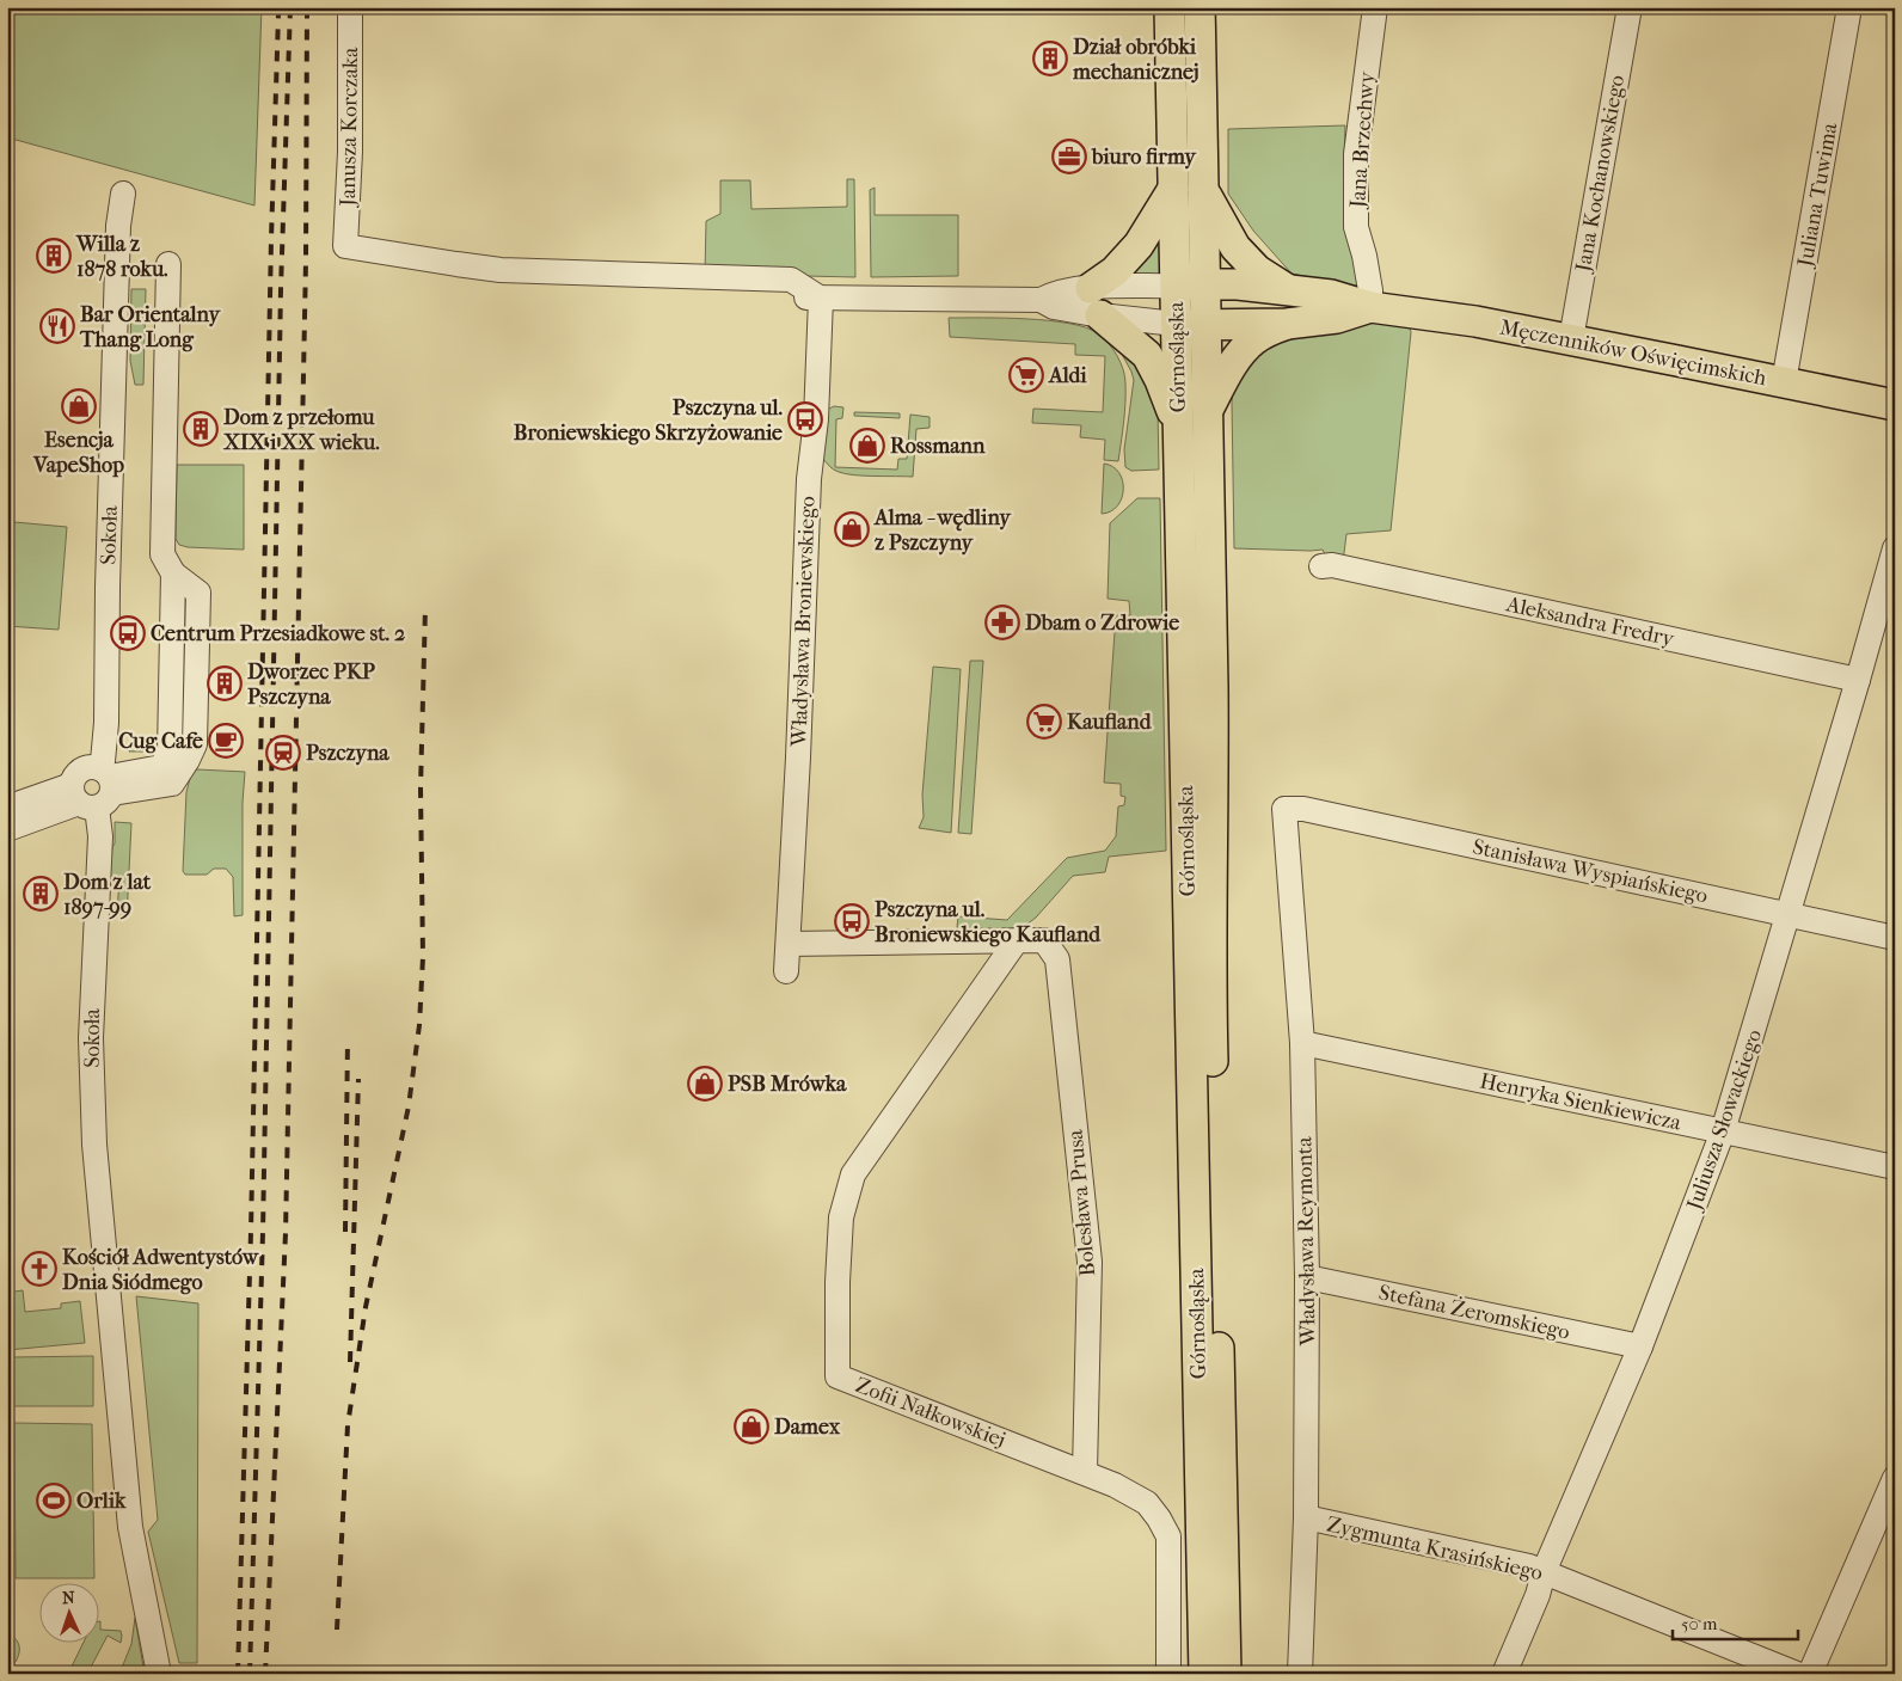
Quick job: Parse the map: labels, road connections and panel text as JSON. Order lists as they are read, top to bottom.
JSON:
{
  "streets": {
    "main road": ["Męczenników Oświęcimskich", "Górnośląska"],
    "street": [
      "Janusza Korczaka",
      "Jana Brzechwy",
      "Jana Kochanowskiego",
      "Juliana Tuwima",
      "Sokoła",
      "Władysława Broniewskiego",
      "Aleksandra Fredry",
      "Stanisława Wyspiańskiego",
      "Henryka Sienkiewicza",
      "Juliusza Słowackiego",
      "Bolesława Prusa",
      "Władysława Reymonta",
      "Stefana Żeromskiego",
      "Zofii Nałkowskiej",
      "Zygmunta Krasińskiego"
    ]
  },
  "crossings": [
    ["Janusza Korczaka", "Męczenników Oświęcimskich"],
    ["Janusza Korczaka", "Władysława Broniewskiego"],
    ["Jana Brzechwy", "Męczenników Oświęcimskich"],
    ["Jana Kochanowskiego", "Męczenników Oświęcimskich"],
    ["Juliana Tuwima", "Męczenników Oświęcimskich"],
    ["Męczenników Oświęcimskich", "Górnośląska"],
    ["Męczenników Oświęcimskich", "Władysława Broniewskiego"],
    ["Aleksandra Fredry", "Juliusza Słowackiego"],
    ["Stanisława Wyspiańskiego", "Juliusza Słowackiego"],
    ["Stanisława Wyspiańskiego", "Władysława Reymonta"],
    ["Henryka Sienkiewicza", "Juliusza Słowackiego"],
    ["Henryka Sienkiewicza", "Władysława Reymonta"],
    ["Juliusza Słowackiego", "Stefana Żeromskiego"],
    ["Juliusza Słowackiego", "Zygmunta Krasińskiego"],
    ["Bolesława Prusa", "Zofii Nałkowskiej"],
    ["Władysława Reymonta", "Stefana Żeromskiego"],
    ["Władysława Reymonta", "Zygmunta Krasińskiego"]
  ],
  "places": {
    "building": [
      "Dział obróbki mechanicznej",
      "Willa z 1878 roku.",
      "Dom z przełomu XIX i XX wieku.",
      "Dworzec PKP Pszczyna",
      "Dom z lat 1897-99"
    ],
    "office": ["biuro firmy"],
    "restaurant": ["Bar Orientalny Thang Long"],
    "supermarket": ["Aldi", "Kaufland"],
    "shop": [
      "Esencja VapeShop",
      "Rossmann",
      "Alma - wędliny z Pszczyny",
      "PSB Mrówka",
      "Damex"
    ],
    "bus stop": ["Pszczyna ul. Broniewskiego Skrzyżowanie", "Centrum Przesiadkowe st. 2", "Pszczyna ul. Broniewskiego Kaufland"],
    "pharmacy": ["Dbam o Zdrowie"],
    "cafe": ["Cug Cafe"],
    "station": ["Pszczyna"],
    "church": ["Kościół Adwentystów Dnia Siódmego"],
    "sports": ["Orlik"]
  },
  "scale_bar": "50 m",
  "north": "top"
}
